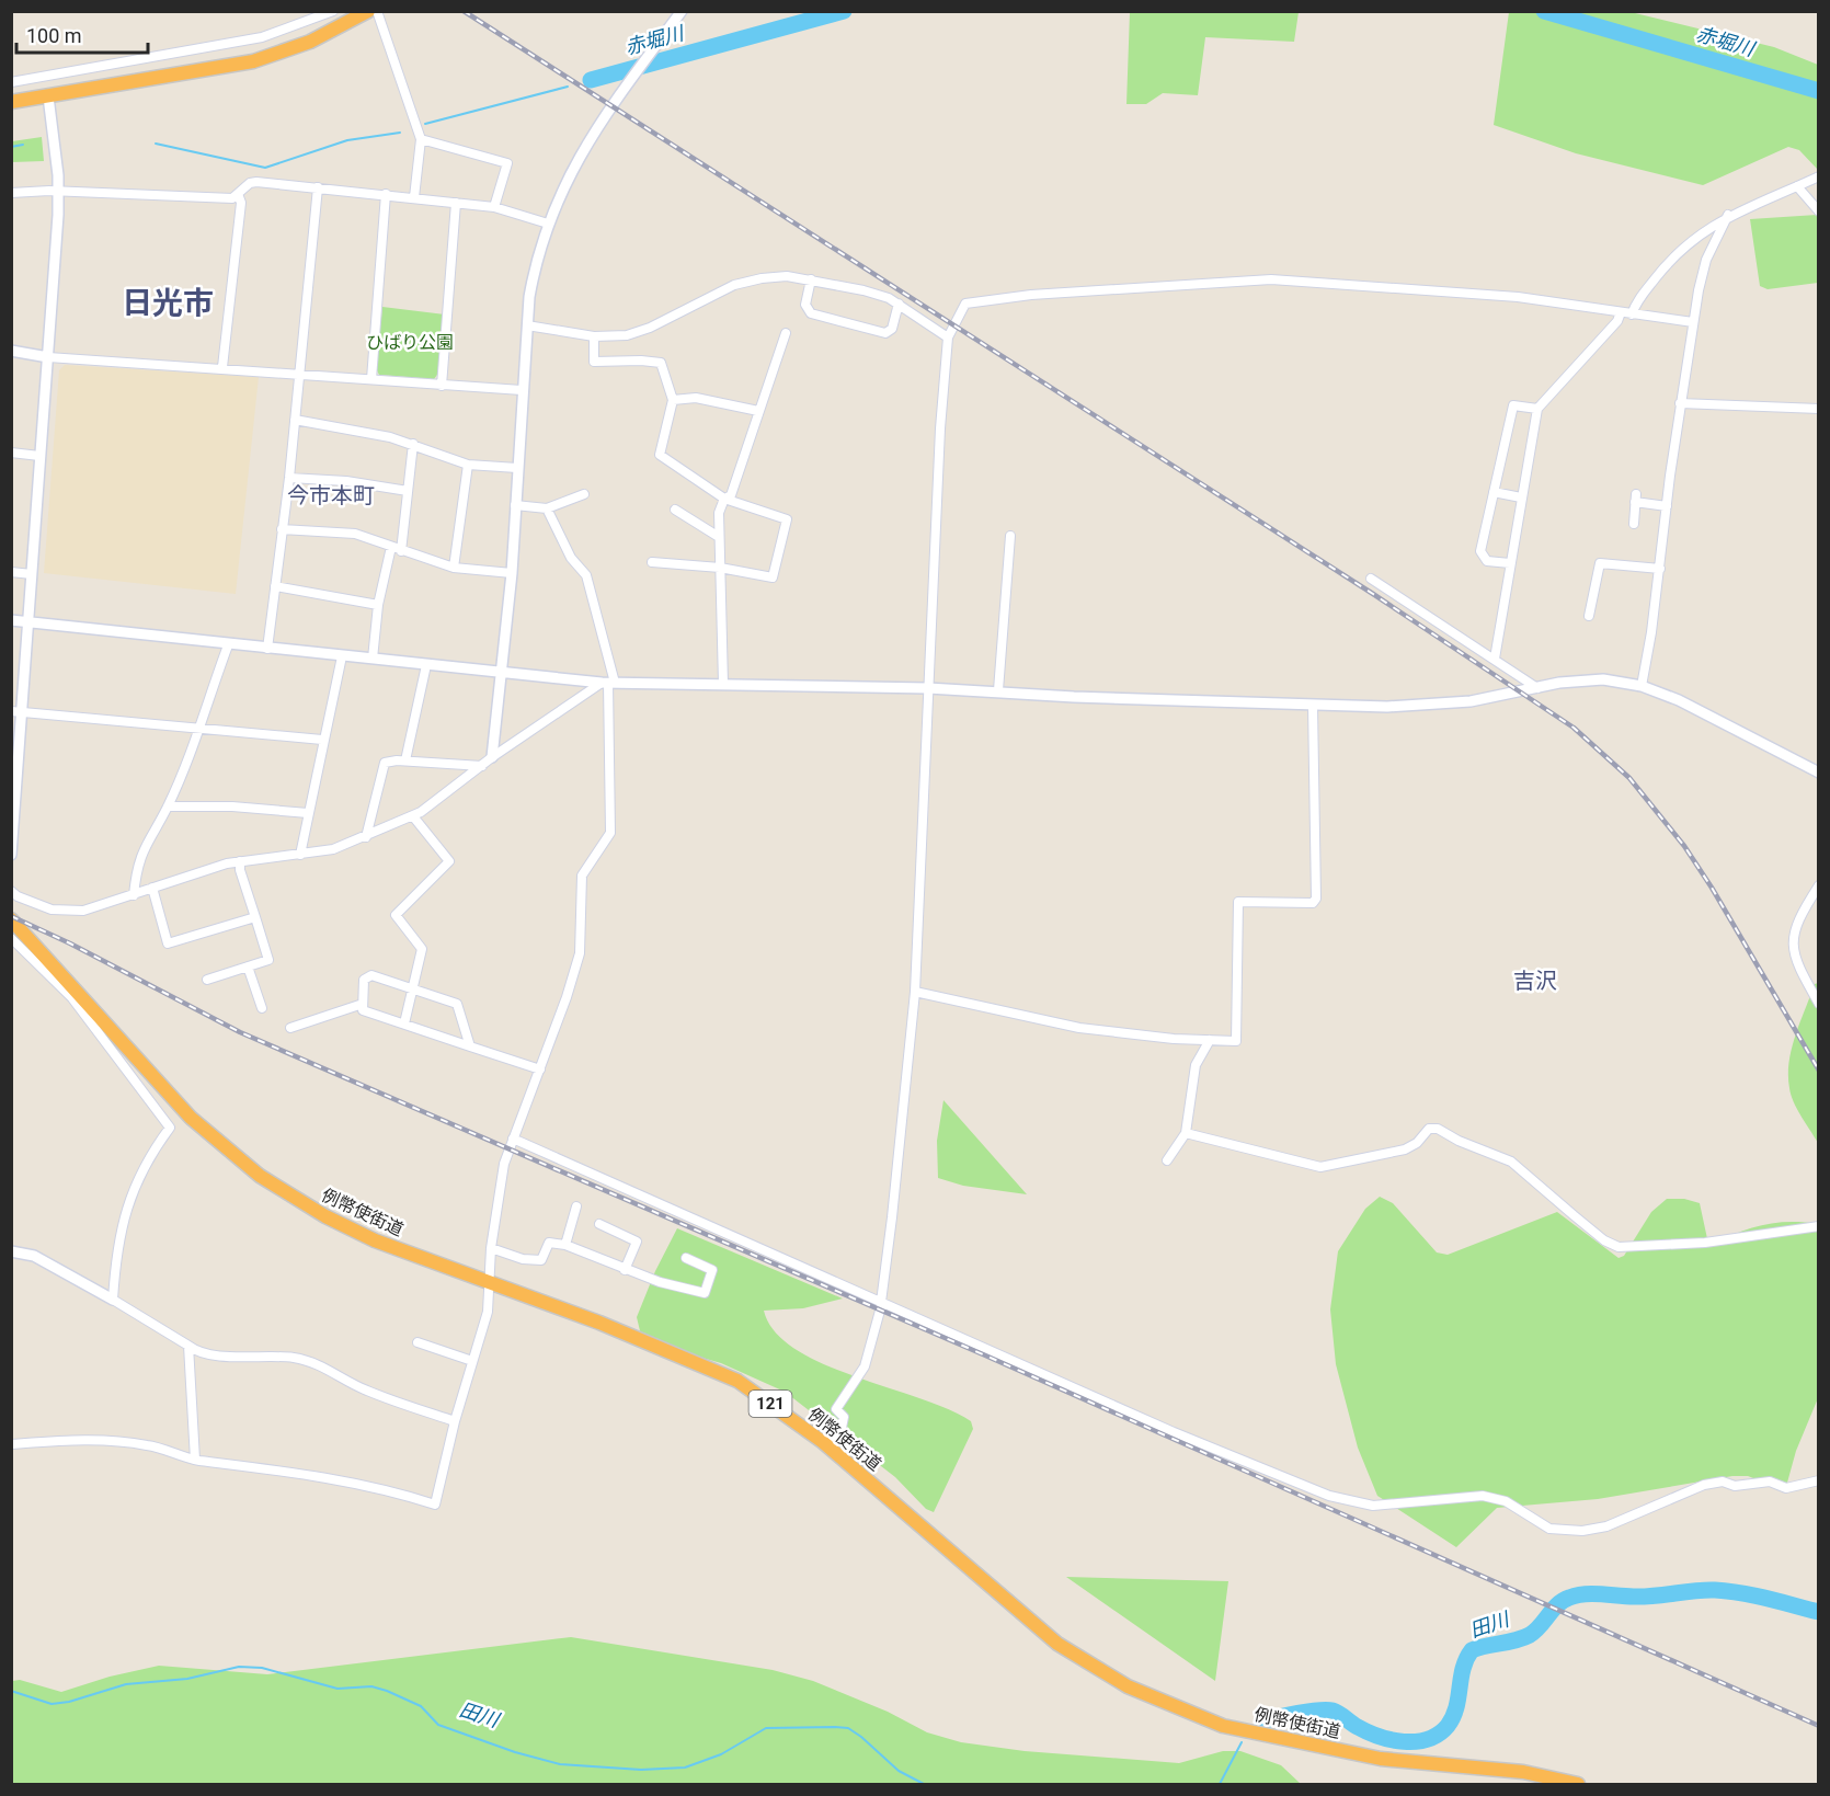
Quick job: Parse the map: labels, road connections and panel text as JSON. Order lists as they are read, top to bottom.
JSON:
{
  "streets": {
    "highway": ["例幣使街道", "121"]
  },
  "districts": ["日光市", "今市本町", "吉沢"],
  "water": ["赤堀川", "田川"],
  "parks": ["ひばり公園"],
  "scale_bar": "100 m"
}
